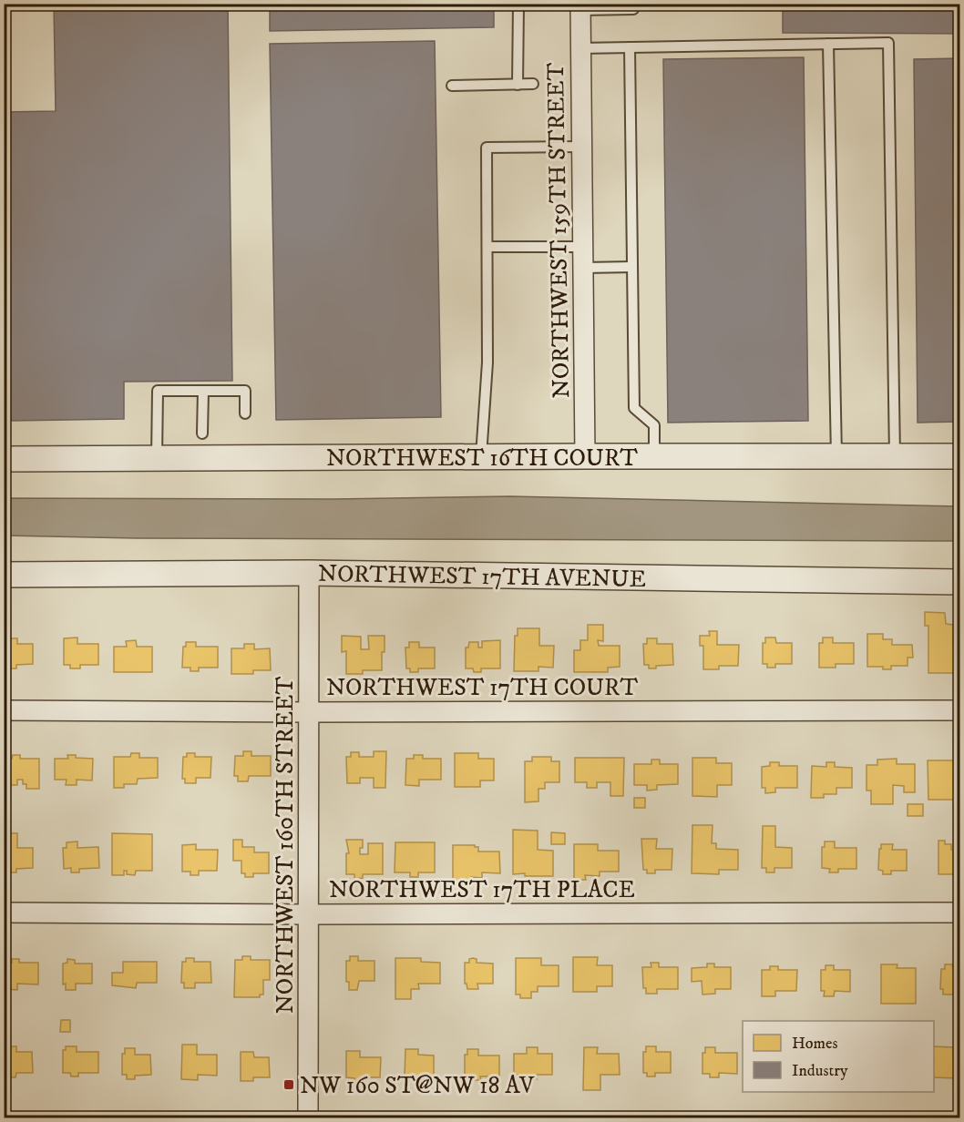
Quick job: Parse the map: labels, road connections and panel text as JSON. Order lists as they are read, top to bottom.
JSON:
{
  "streets": {
    "street": [
      "NORTHWEST 159TH STREET",
      "NORTHWEST 16TH COURT",
      "NORTHWEST 17TH AVENUE",
      "NORTHWEST 17TH COURT",
      "NORTHWEST 160TH STREET",
      "NORTHWEST 17TH PLACE"
    ]
  },
  "crossings": [
    ["NORTHWEST 159TH STREET", "NORTHWEST 16TH COURT"],
    ["NORTHWEST 17TH AVENUE", "NORTHWEST 160TH STREET"],
    ["NORTHWEST 17TH COURT", "NORTHWEST 160TH STREET"],
    ["NORTHWEST 160TH STREET", "NORTHWEST 17TH PLACE"]
  ],
  "places": {
    "transit": ["NW 160 ST@NW 18 AV"]
  },
  "legend": ["Homes", "Industry"]
}
